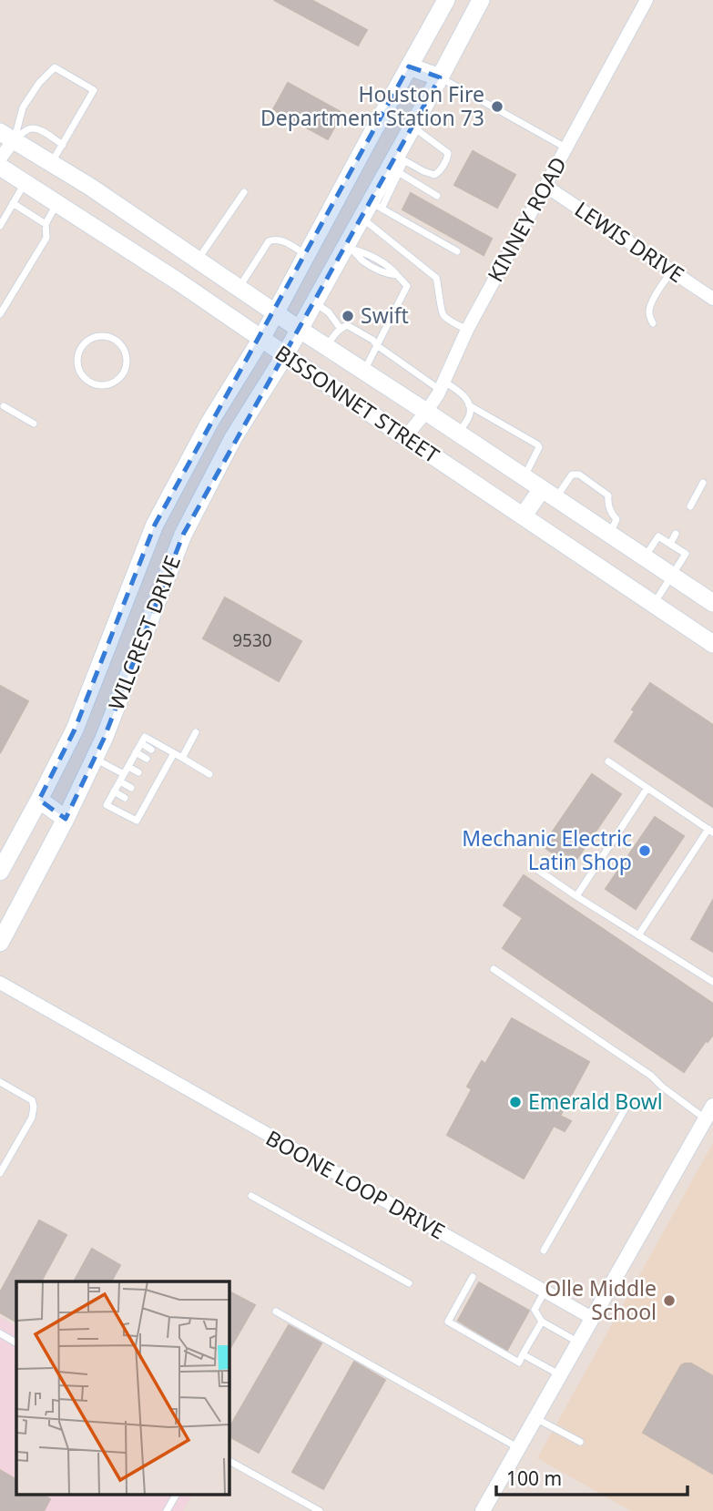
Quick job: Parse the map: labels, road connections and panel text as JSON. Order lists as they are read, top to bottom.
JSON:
{
  "streets": {
    "main road": ["BISSONNET STREET", "WILCREST DRIVE"],
    "street": ["KINNEY ROAD", "LEWIS DRIVE", "BOONE LOOP DRIVE"]
  },
  "crossings": [
    ["KINNEY ROAD", "LEWIS DRIVE"],
    ["KINNEY ROAD", "BISSONNET STREET"],
    ["BISSONNET STREET", "WILCREST DRIVE"]
  ],
  "places": [
    "Houston Fire Department Station 73",
    "Swift",
    "Mechanic Electric Latin Shop",
    "Emerald Bowl",
    "Olle Middle School"
  ],
  "house_numbers": ["9530"],
  "scale_bar": "100 m"
}
